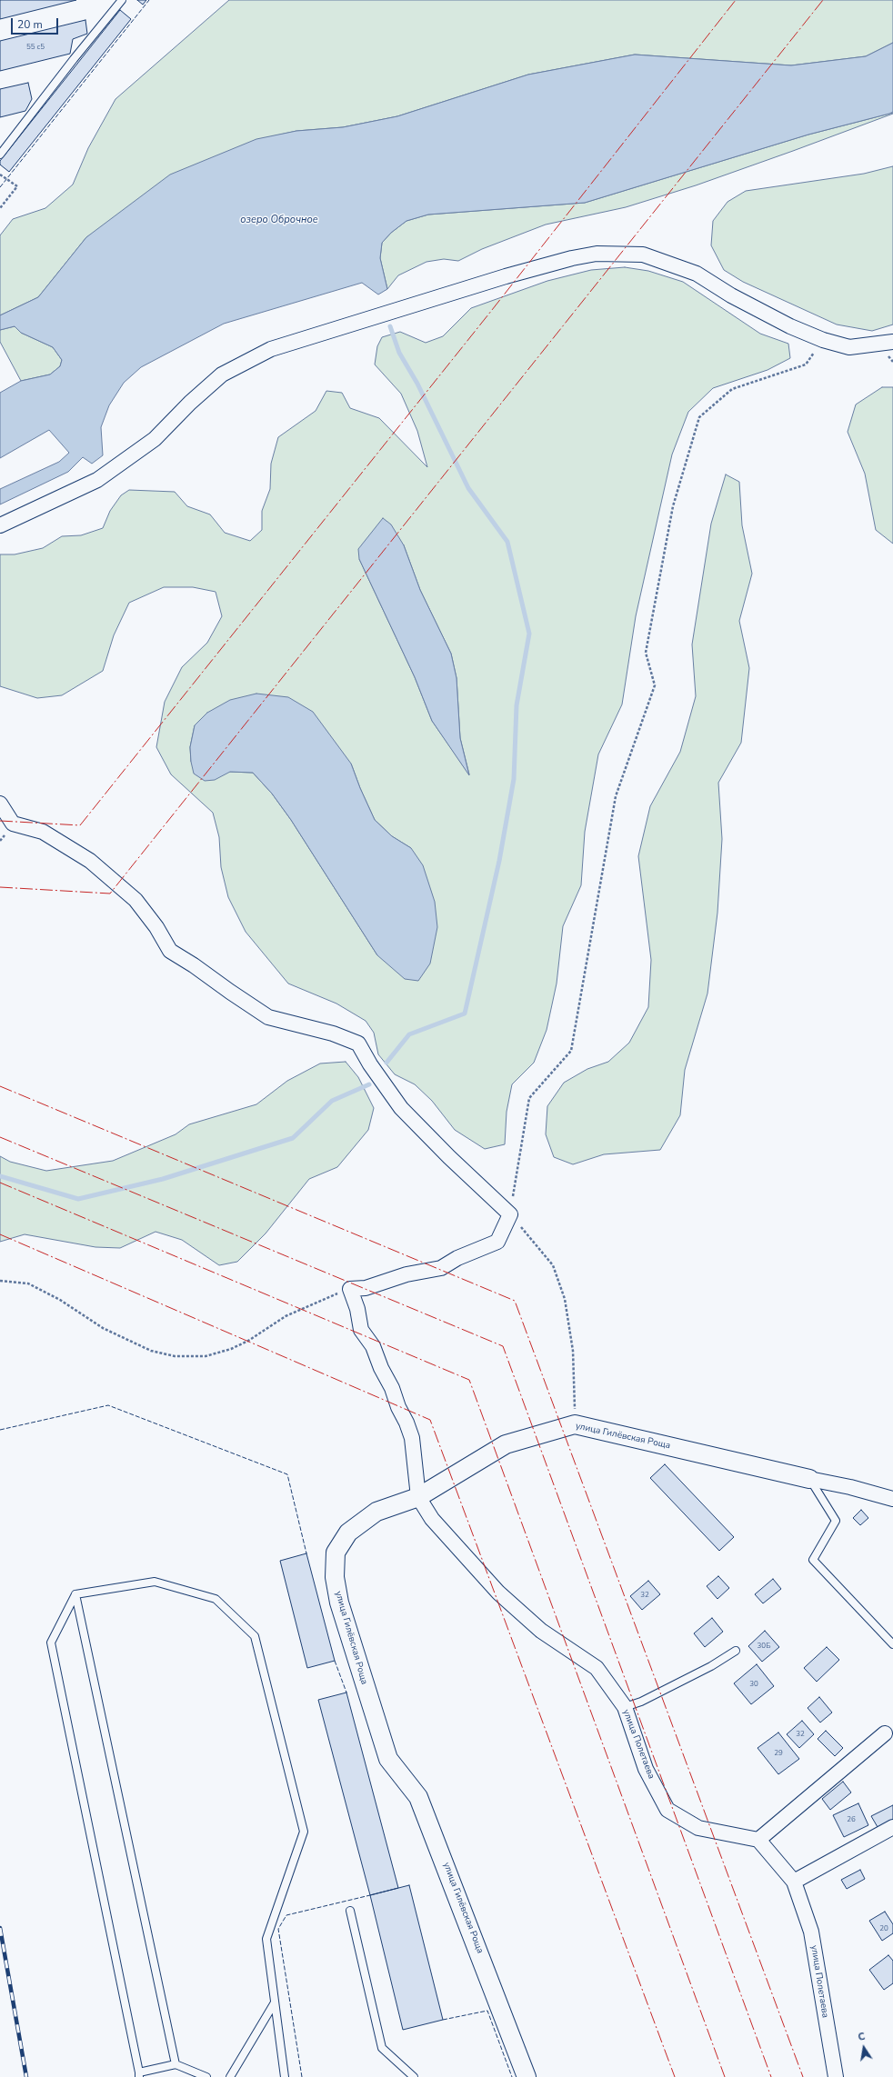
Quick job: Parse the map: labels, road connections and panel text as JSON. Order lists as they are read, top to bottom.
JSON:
{
  "streets": {
    "street": ["улица Гилёвская Роща", "улица Полетаева"]
  },
  "crossings": [
    ["улица Гилёвская Роща", "улица Полетаева"]
  ],
  "water": ["озеро Оброчное"],
  "house_numbers": [
    "55 с5",
    "32",
    "30Б",
    "30",
    "32",
    "29",
    "26",
    "20"
  ],
  "scale_bar": "20 m",
  "north": "top"
}
